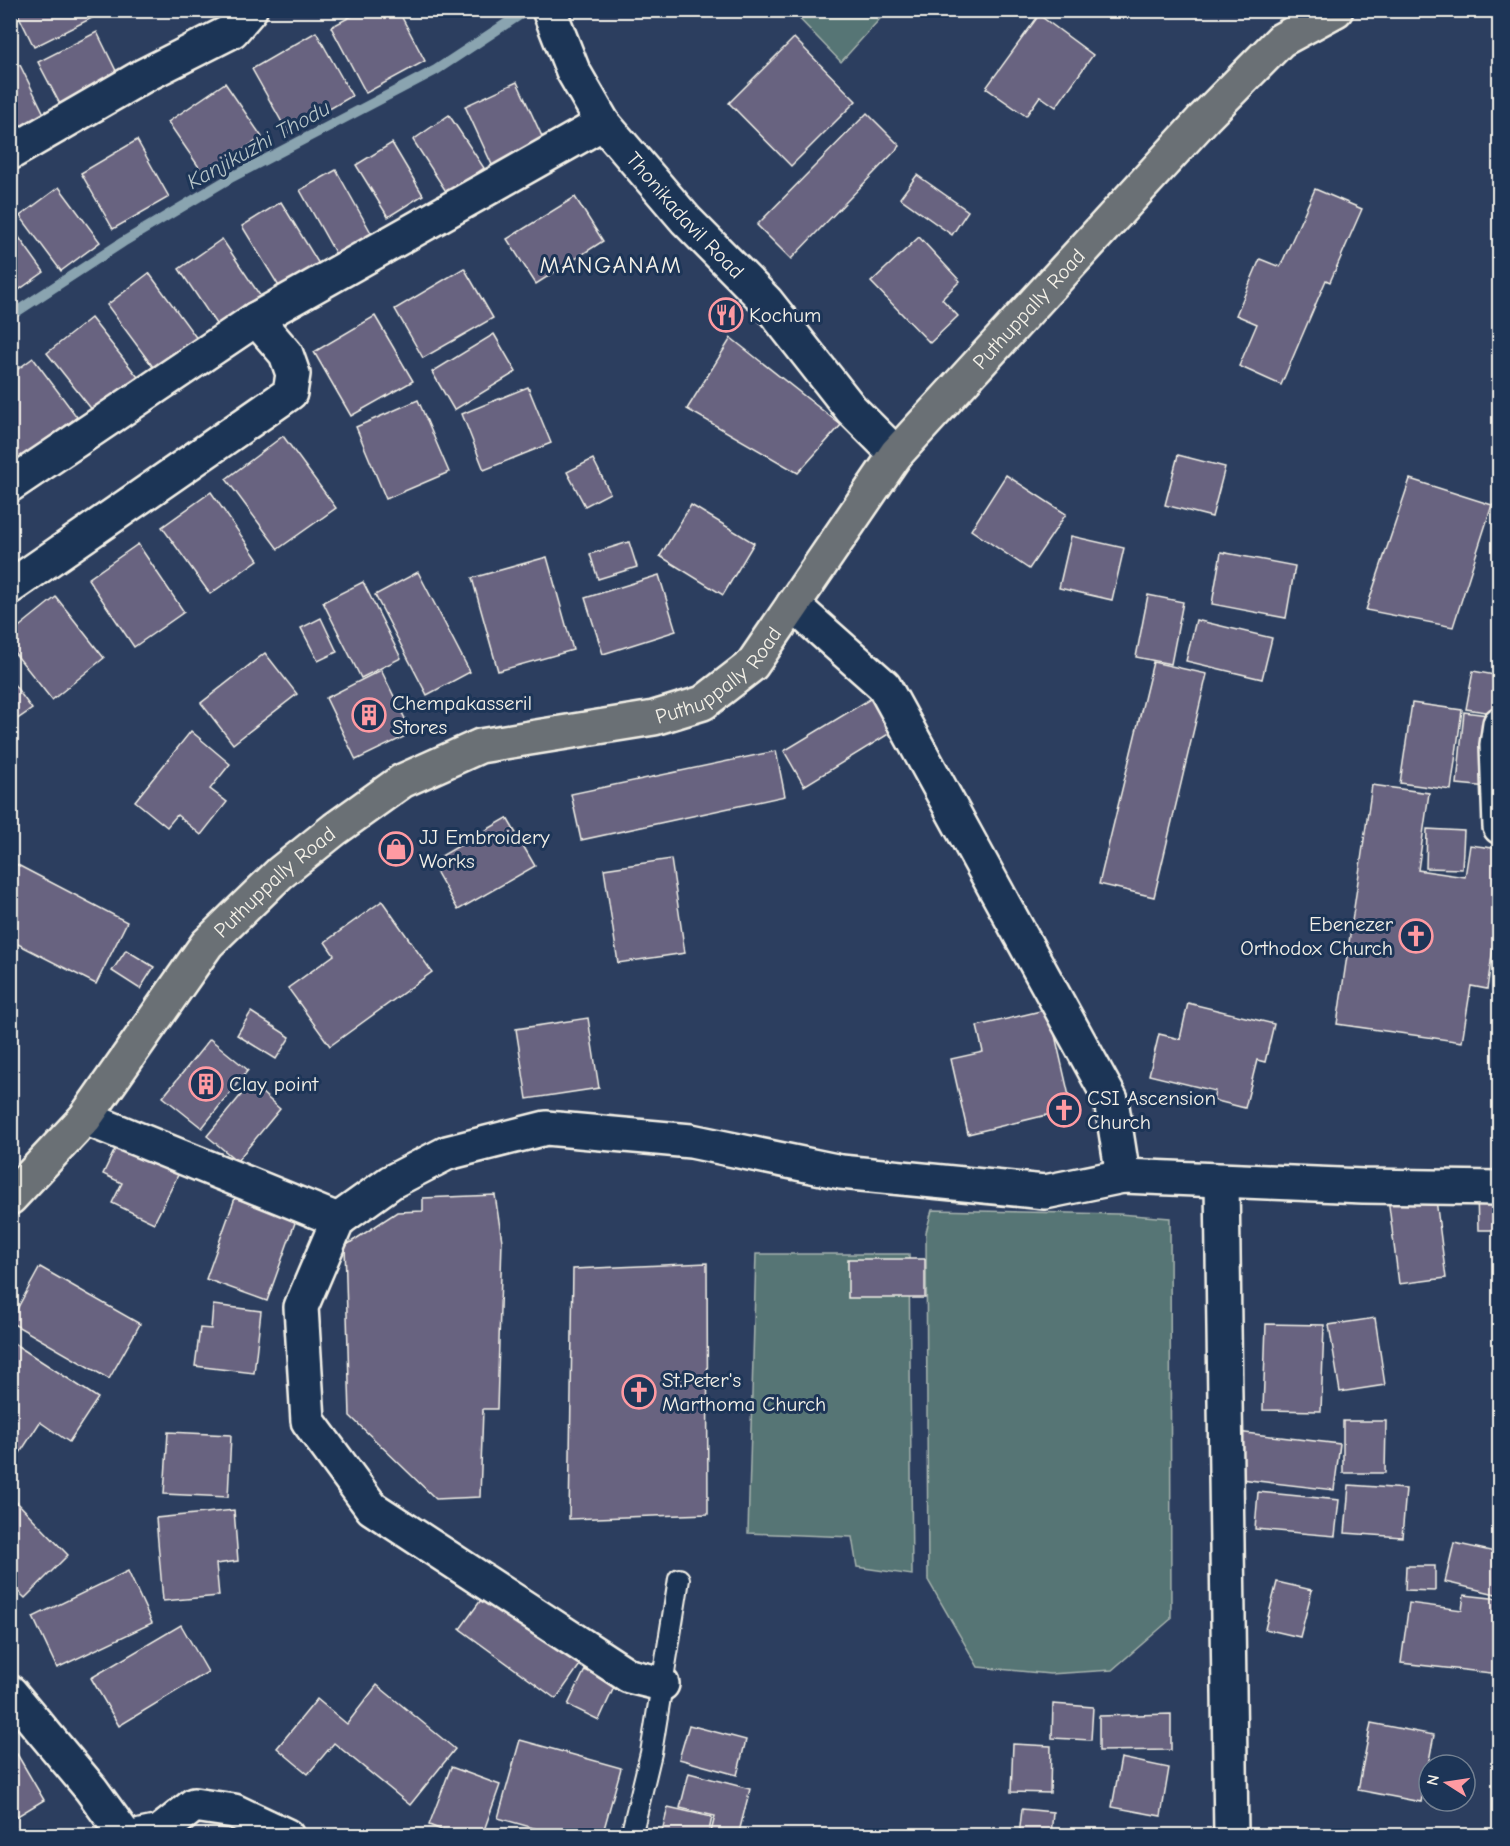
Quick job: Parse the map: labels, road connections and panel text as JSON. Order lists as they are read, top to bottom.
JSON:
{
  "streets": {
    "main road": ["Puthuppally Road"],
    "street": ["Thonikadavil Road"]
  },
  "crossings": [
    ["Thonikadavil Road", "Puthuppally Road"]
  ],
  "districts": ["MANGANAM"],
  "water": ["Kanjikuzhi Thodu"],
  "places": {
    "restaurant": ["Kochum"],
    "building": ["Chempakasseril Stores", "Clay point"],
    "shop": ["JJ Embroidery Works"],
    "church": ["Ebenezer Orthodox Church", "CSI Ascension Church", "St.Peter's Marthoma Church"]
  },
  "north": "left"
}
